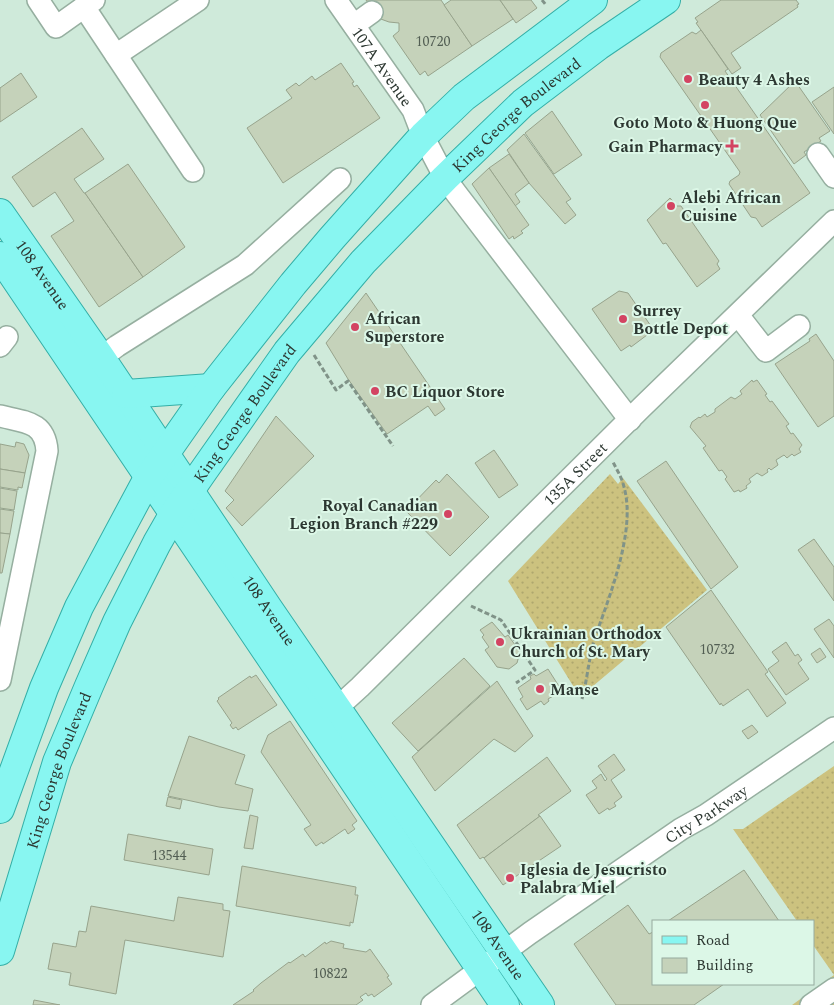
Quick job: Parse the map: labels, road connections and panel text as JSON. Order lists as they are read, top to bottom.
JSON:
{
  "streets": {
    "main road": ["King George Boulevard", "108 Avenue"],
    "street": ["107A Avenue", "135A Street", "City Parkway"]
  },
  "crossings": [
    ["107A Avenue", "King George Boulevard"],
    ["107A Avenue", "135A Street"],
    ["King George Boulevard", "108 Avenue"],
    ["108 Avenue", "135A Street"],
    ["108 Avenue", "City Parkway"]
  ],
  "places": {
    "other": [
      "Beauty 4 Ashes",
      "Goto Moto & Huong Que",
      "Alebi African Cuisine",
      "Surrey Bottle Depot",
      "African Superstore",
      "BC Liquor Store",
      "Royal Canadian Legion Branch #229",
      "Ukrainian Orthodox Church of St. Mary",
      "Manse",
      "Iglesia de Jesucristo Palabra Miel"
    ],
    "health": ["Gain Pharmacy"]
  },
  "house_numbers": [
    "10720",
    "10732",
    "13544",
    "10822"
  ],
  "legend": ["Road", "Building"]
}
